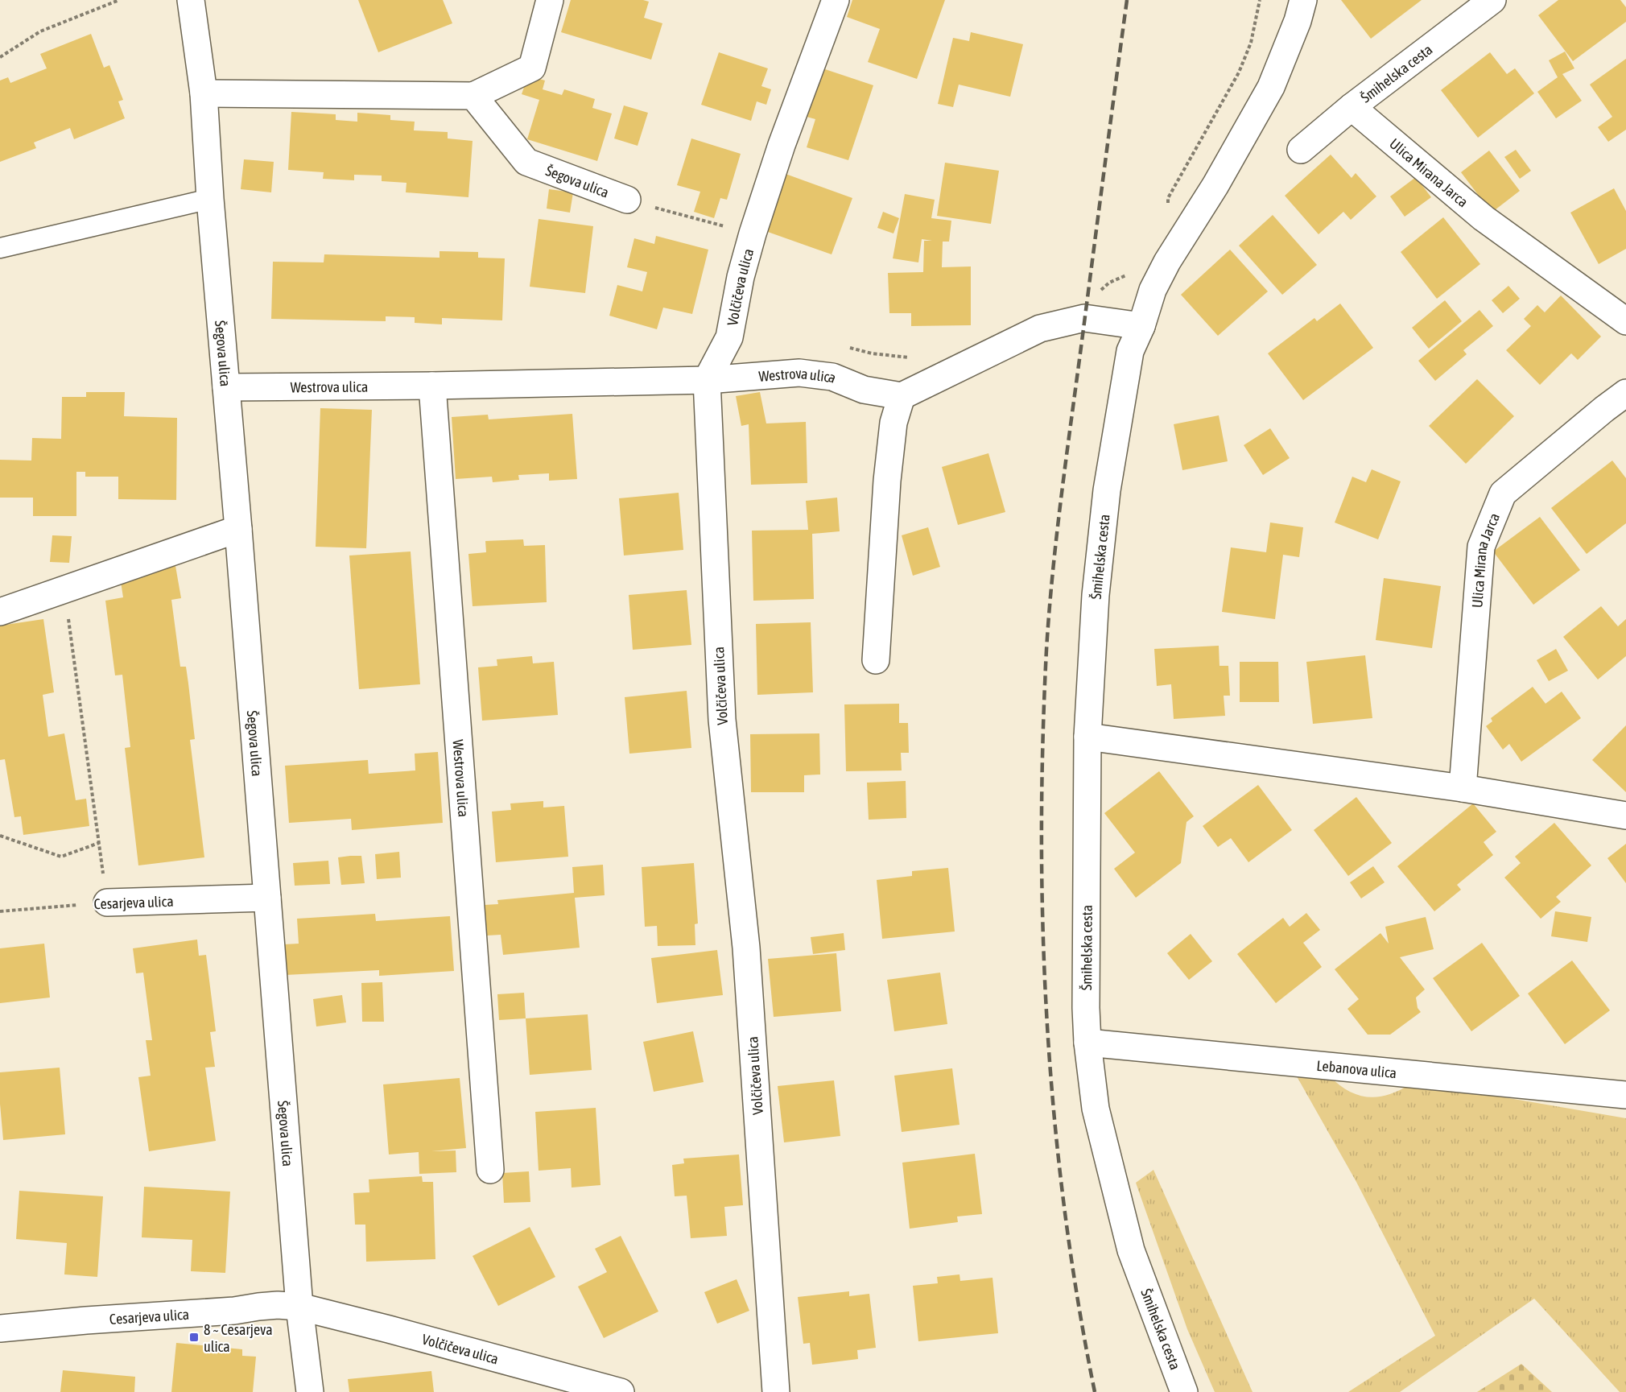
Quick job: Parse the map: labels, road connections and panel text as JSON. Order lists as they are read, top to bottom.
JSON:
{
  "streets": {
    "street": [
      "Šmihelska cesta",
      "Ulica Mirana Jarca",
      "Šegova ulica",
      "Volčičeva ulica",
      "Westrova ulica",
      "Cesarjeva ulica",
      "Lebanova ulica"
    ]
  },
  "crossings": [
    ["Šmihelska cesta", "Ulica Mirana Jarca"],
    ["Šmihelska cesta", "Lebanova ulica"],
    ["Šegova ulica", "Volčičeva ulica"],
    ["Šegova ulica", "Westrova ulica"],
    ["Šegova ulica", "Cesarjeva ulica"],
    ["Volčičeva ulica", "Westrova ulica"],
    ["Volčičeva ulica", "Cesarjeva ulica"]
  ],
  "places": {
    "transit": ["8 ~ Cesarjeva ulica"]
  }
}
